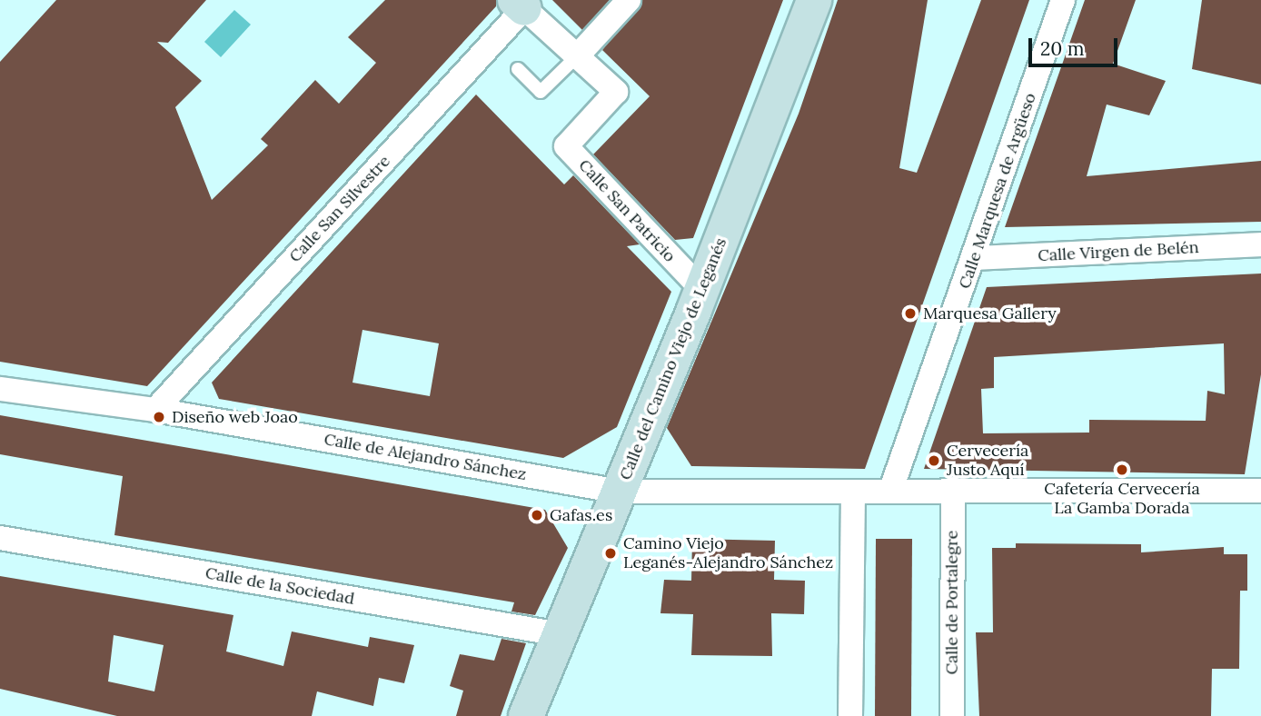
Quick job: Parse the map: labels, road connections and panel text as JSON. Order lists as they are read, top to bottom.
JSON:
{
  "streets": {
    "street": [
      "Calle Marquesa de Argüeso",
      "Calle San Silvestre",
      "Calle San Patricio",
      "Calle Virgen de Belén",
      "Calle del Camino Viejo de Leganés",
      "Calle de Alejandro Sánchez",
      "Calle de la Sociedad",
      "Calle de Portalegre"
    ]
  },
  "crossings": [
    ["Calle Marquesa de Argüeso", "Calle Virgen de Belén"],
    ["Calle Marquesa de Argüeso", "Calle de Alejandro Sánchez"],
    ["Calle San Silvestre", "Calle San Patricio"],
    ["Calle San Silvestre", "Calle de Alejandro Sánchez"],
    ["Calle San Patricio", "Calle del Camino Viejo de Leganés"],
    ["Calle del Camino Viejo de Leganés", "Calle de Alejandro Sánchez"],
    ["Calle del Camino Viejo de Leganés", "Calle de la Sociedad"],
    ["Calle de Alejandro Sánchez", "Calle de Portalegre"]
  ],
  "places": [
    "Marquesa Gallery",
    "Diseño web Joao",
    "Cervecería Justo Aquí",
    "Cafetería Cervecería La Gamba Dorada",
    "Gafas.es",
    "Camino Viejo Leganés-Alejandro Sánchez"
  ],
  "scale_bar": "20 m"
}
